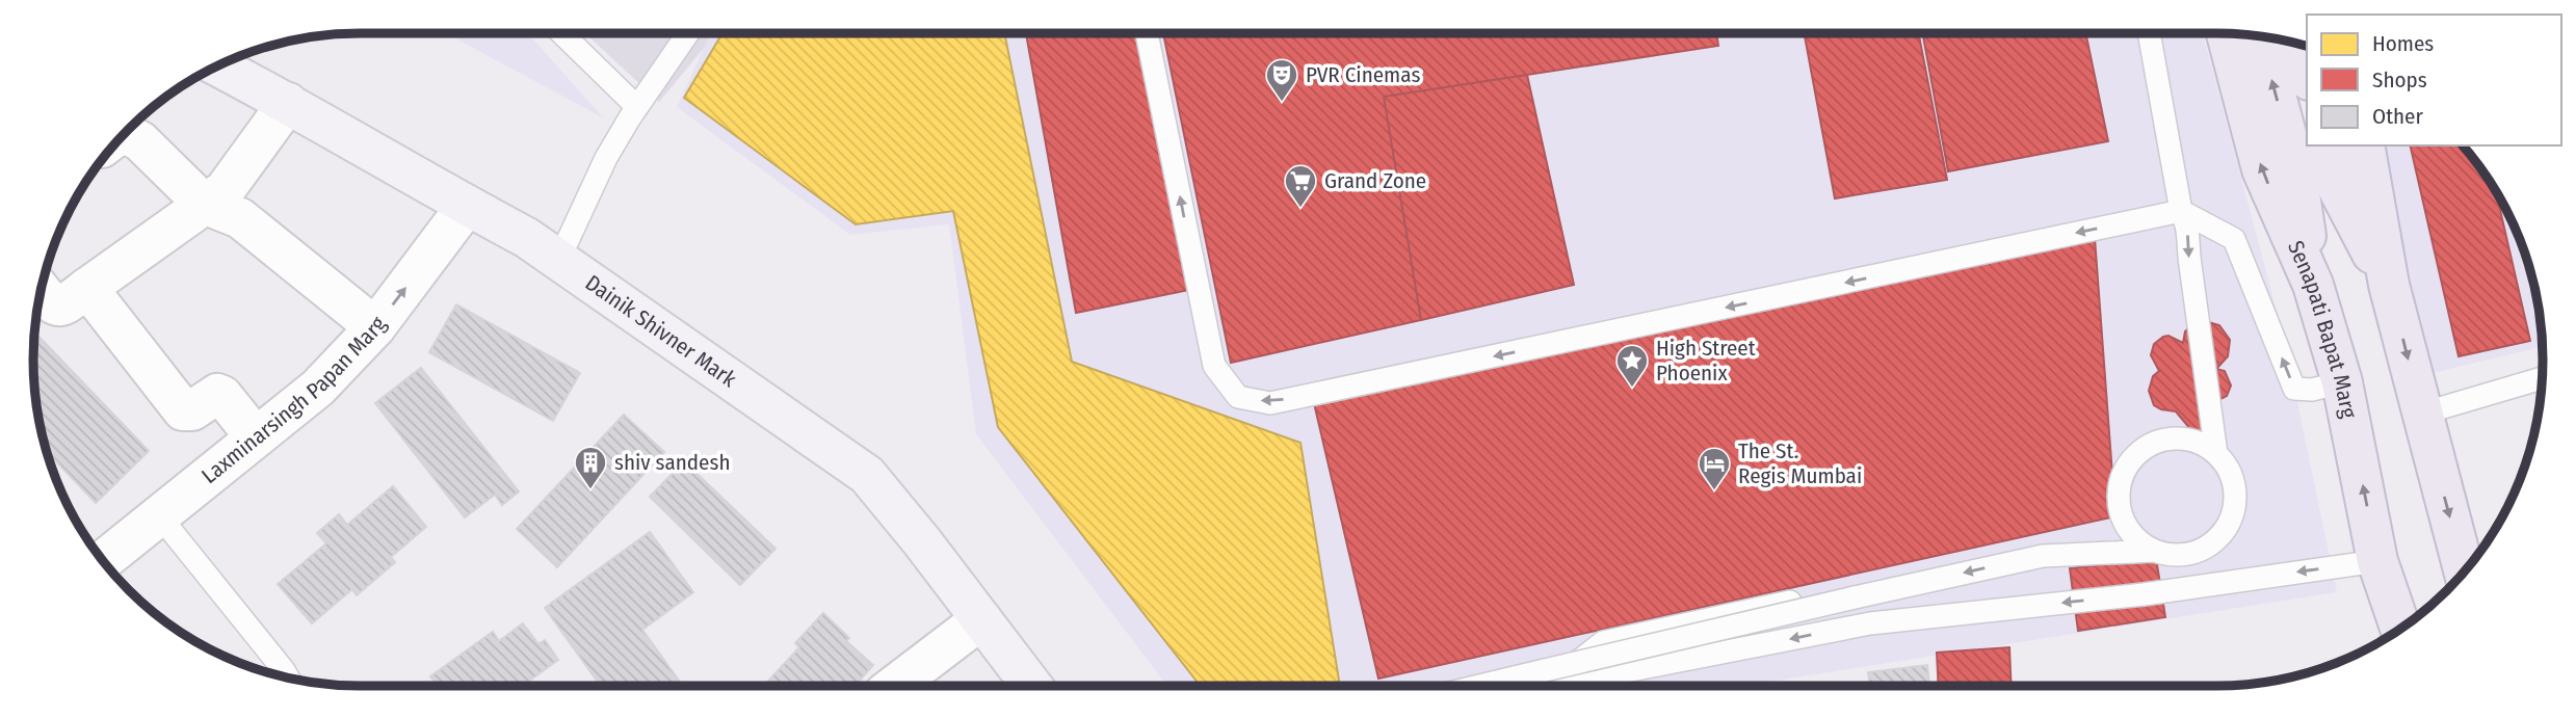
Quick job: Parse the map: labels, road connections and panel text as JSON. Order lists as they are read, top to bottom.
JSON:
{
  "streets": {
    "main road": ["Senapati Bapat Marg", "Dainik Shivner Mark"],
    "street": ["Laxminarsingh Papan Marg"]
  },
  "crossings": [
    ["Dainik Shivner Mark", "Laxminarsingh Papan Marg"]
  ],
  "places": {
    "theatre": ["PVR Cinemas"],
    "supermarket": ["Grand Zone"],
    "place": ["High Street Phoenix"],
    "building": ["shiv sandesh"],
    "hotel": ["The St. Regis Mumbai"]
  },
  "legend": ["Homes", "Shops", "Other"]
}
